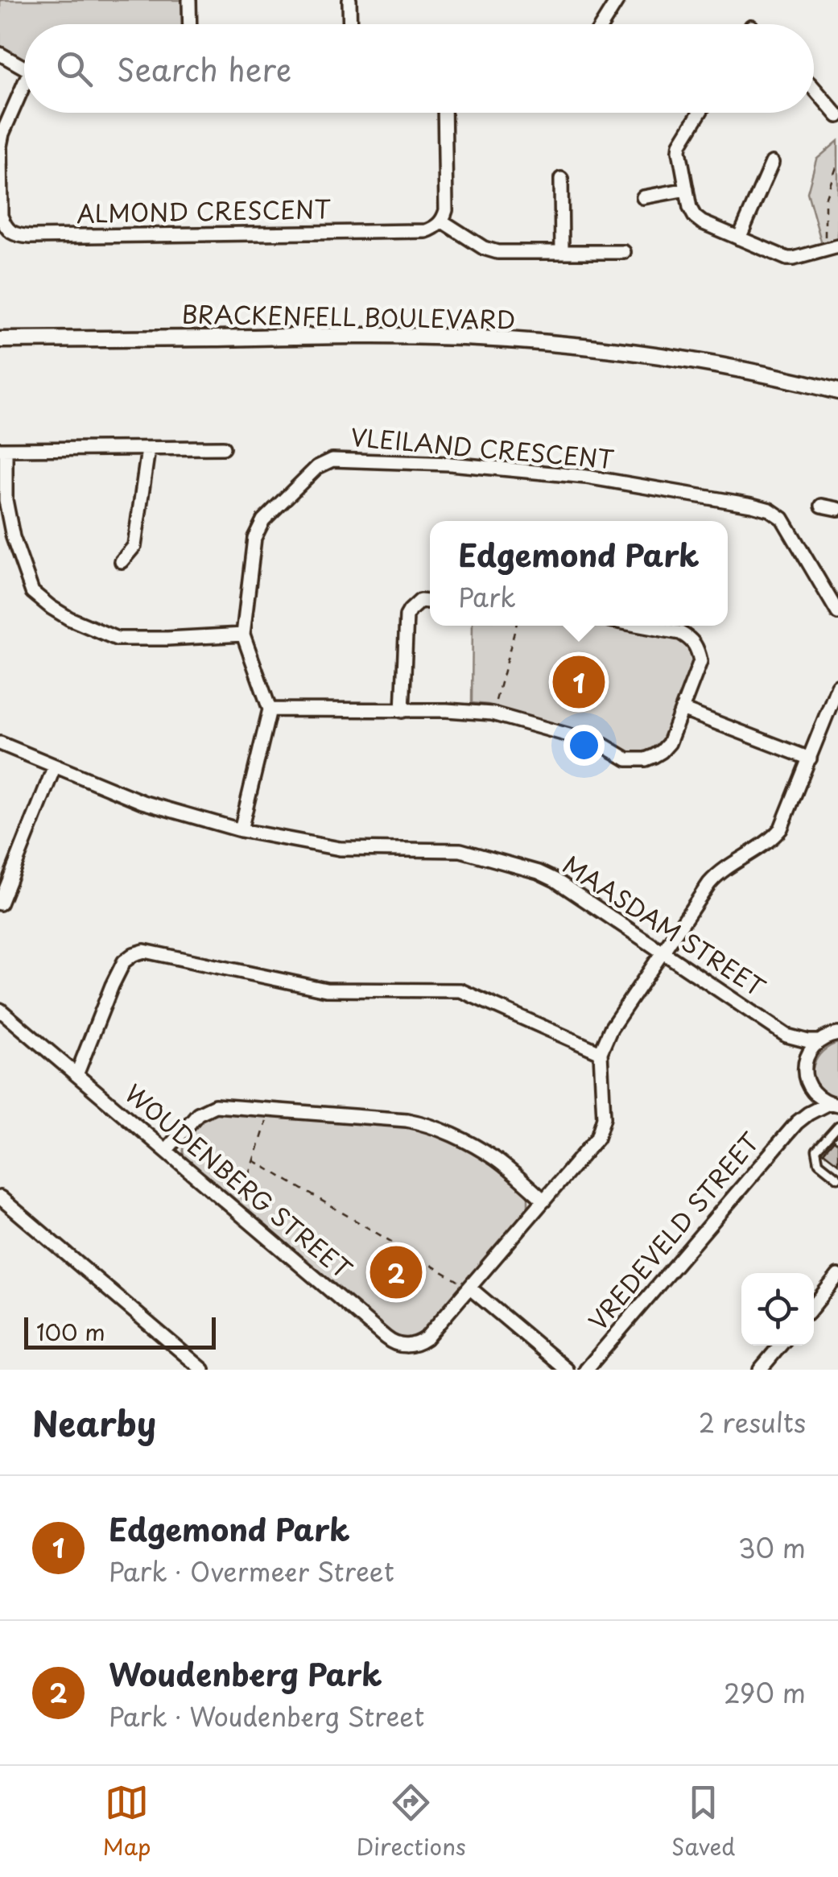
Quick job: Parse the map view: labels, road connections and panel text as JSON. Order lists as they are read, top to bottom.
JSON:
{
  "streets": {
    "street": [
      "ALMOND CRESCENT",
      "BRACKENFELL BOULEVARD",
      "VLEILAND CRESCENT",
      "MAASDAM STREET",
      "WOUDENBERG STREET",
      "VREDEVELD STREET"
    ]
  },
  "crossings": [
    ["MAASDAM STREET", "WOUDENBERG STREET"]
  ],
  "scale_bar": "100 m",
  "page": {
    "search": "Search here",
    "popup": ["Edgemond Park", "Park"],
    "pins": ["1", "2"],
    "scale": "100 m",
    "heading": ["Nearby", "2 results"],
    "list": [
      {
        "mark": "1",
        "name": "Edgemond Park",
        "note": "Park · Overmeer Street",
        "value": "30 m"
      },
      {
        "mark": "2",
        "name": "Woudenberg Park",
        "note": "Park · Woudenberg Street",
        "value": "290 m"
      }
    ],
    "nav": ["Map", "Directions", "Saved"]
  }
}
